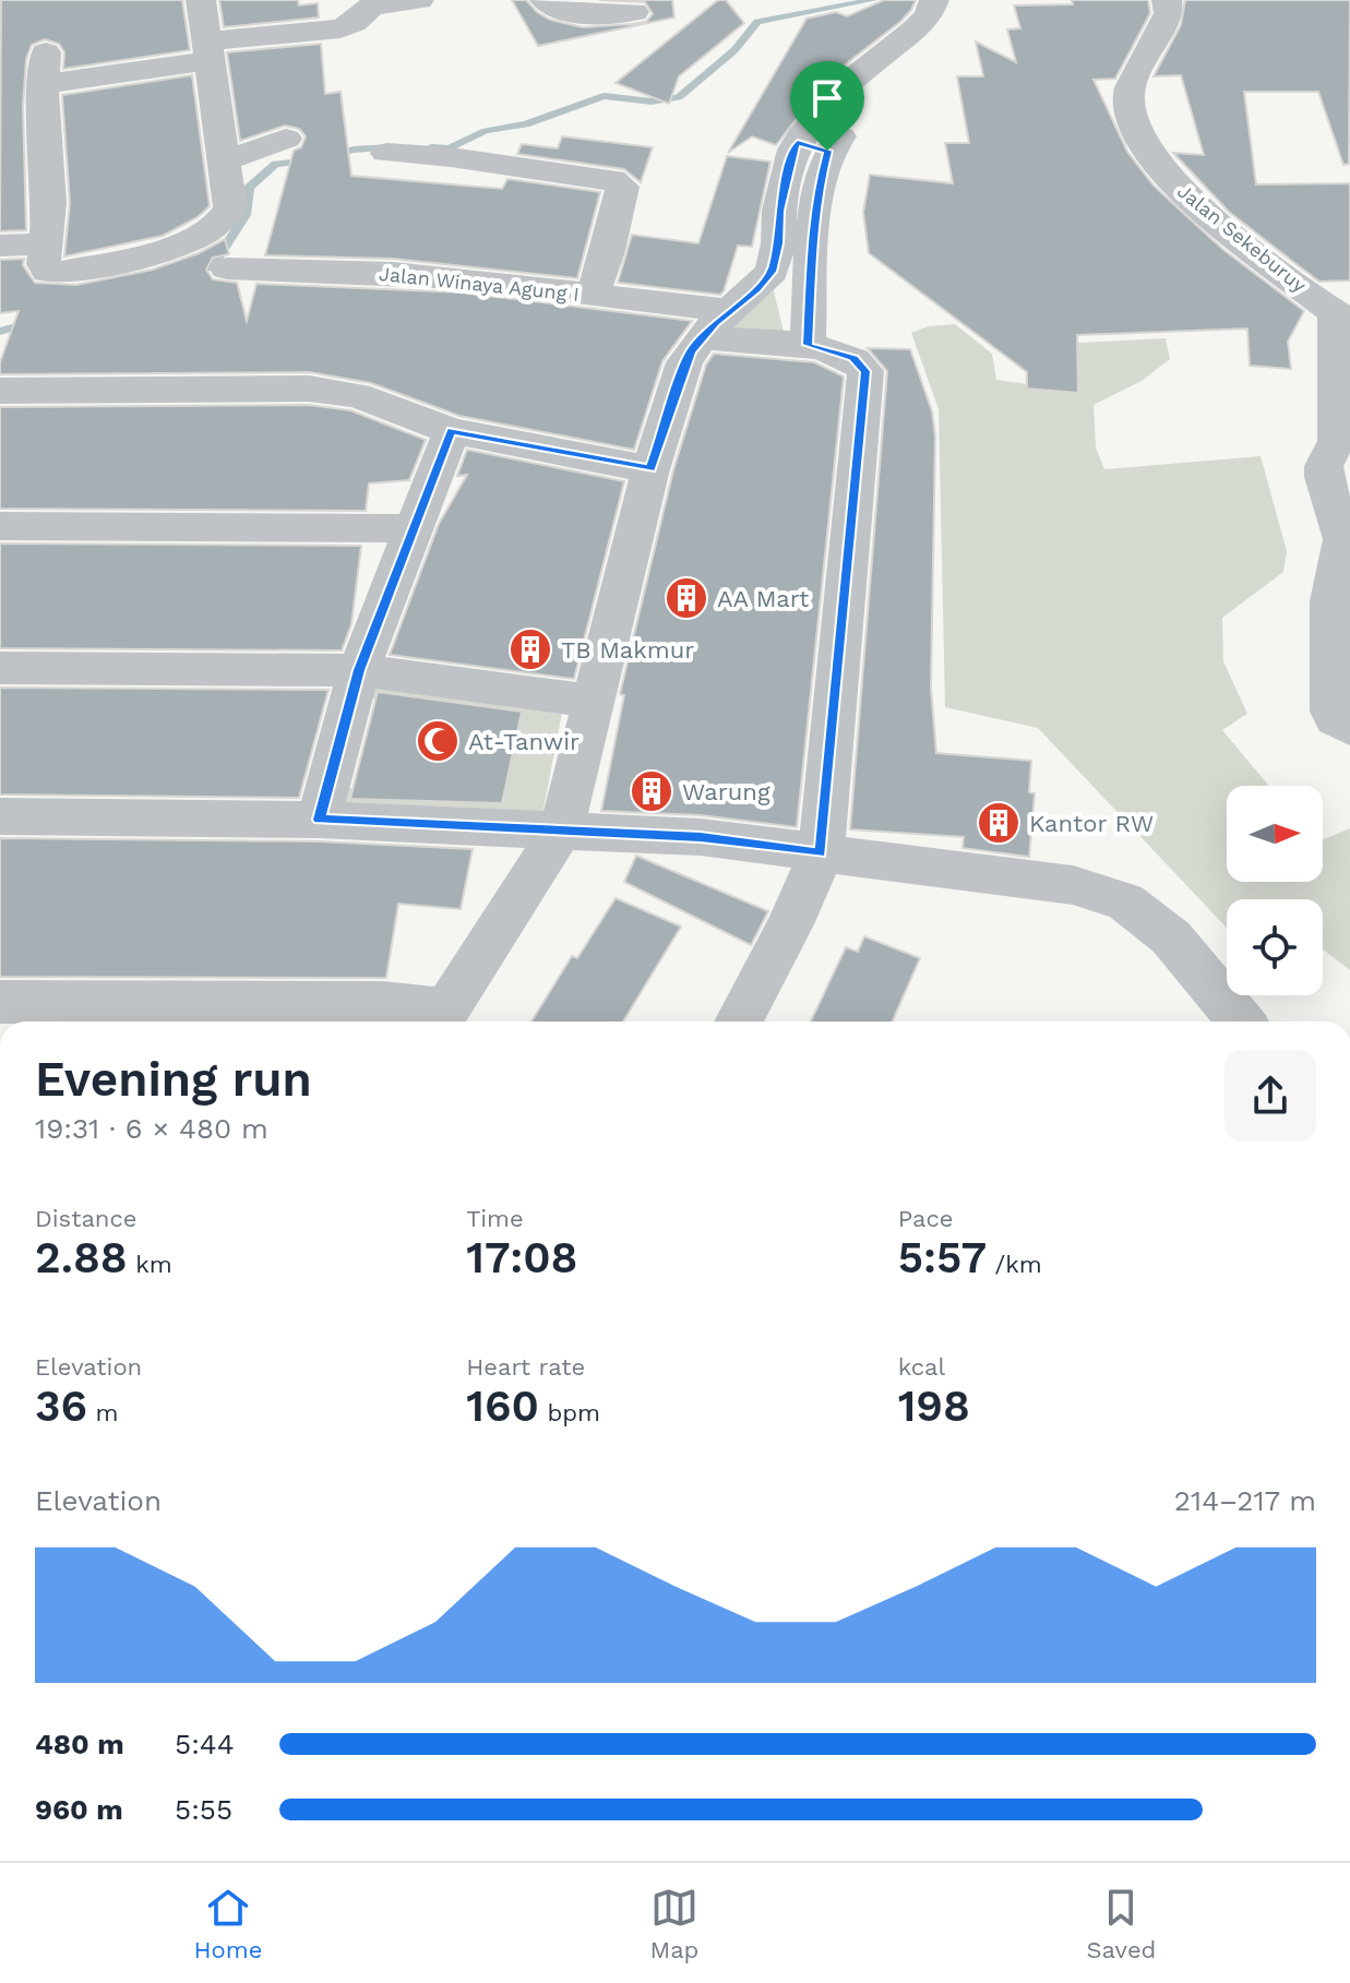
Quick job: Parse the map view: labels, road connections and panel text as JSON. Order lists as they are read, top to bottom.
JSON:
{
  "streets": {
    "street": ["Jalan Sekeburuy", "Jalan Winaya Agung I"]
  },
  "places": {
    "building": [
      "AA Mart",
      "TB Makmur",
      "Warung",
      "Kantor RW"
    ],
    "mosque": ["At-Tanwir"]
  },
  "north": "right",
  "page": {
    "heading": ["Evening run", "19:31 · 6 × 480 m"],
    "stats": [
      ["Distance", "2.88 km"],
      ["Time", "17:08"],
      ["Pace", "5:57 /km"],
      ["Elevation", "36 m"],
      ["Heart rate", "160 bpm"],
      ["kcal", "198"]
    ],
    "chart": ["Elevation", "214–217 m"],
    "list": [
      {
        "name": "480 m",
        "note": "5:44"
      },
      {
        "name": "960 m",
        "note": "5:55"
      }
    ],
    "tabs": ["Home", "Map", "Saved"]
  }
}
